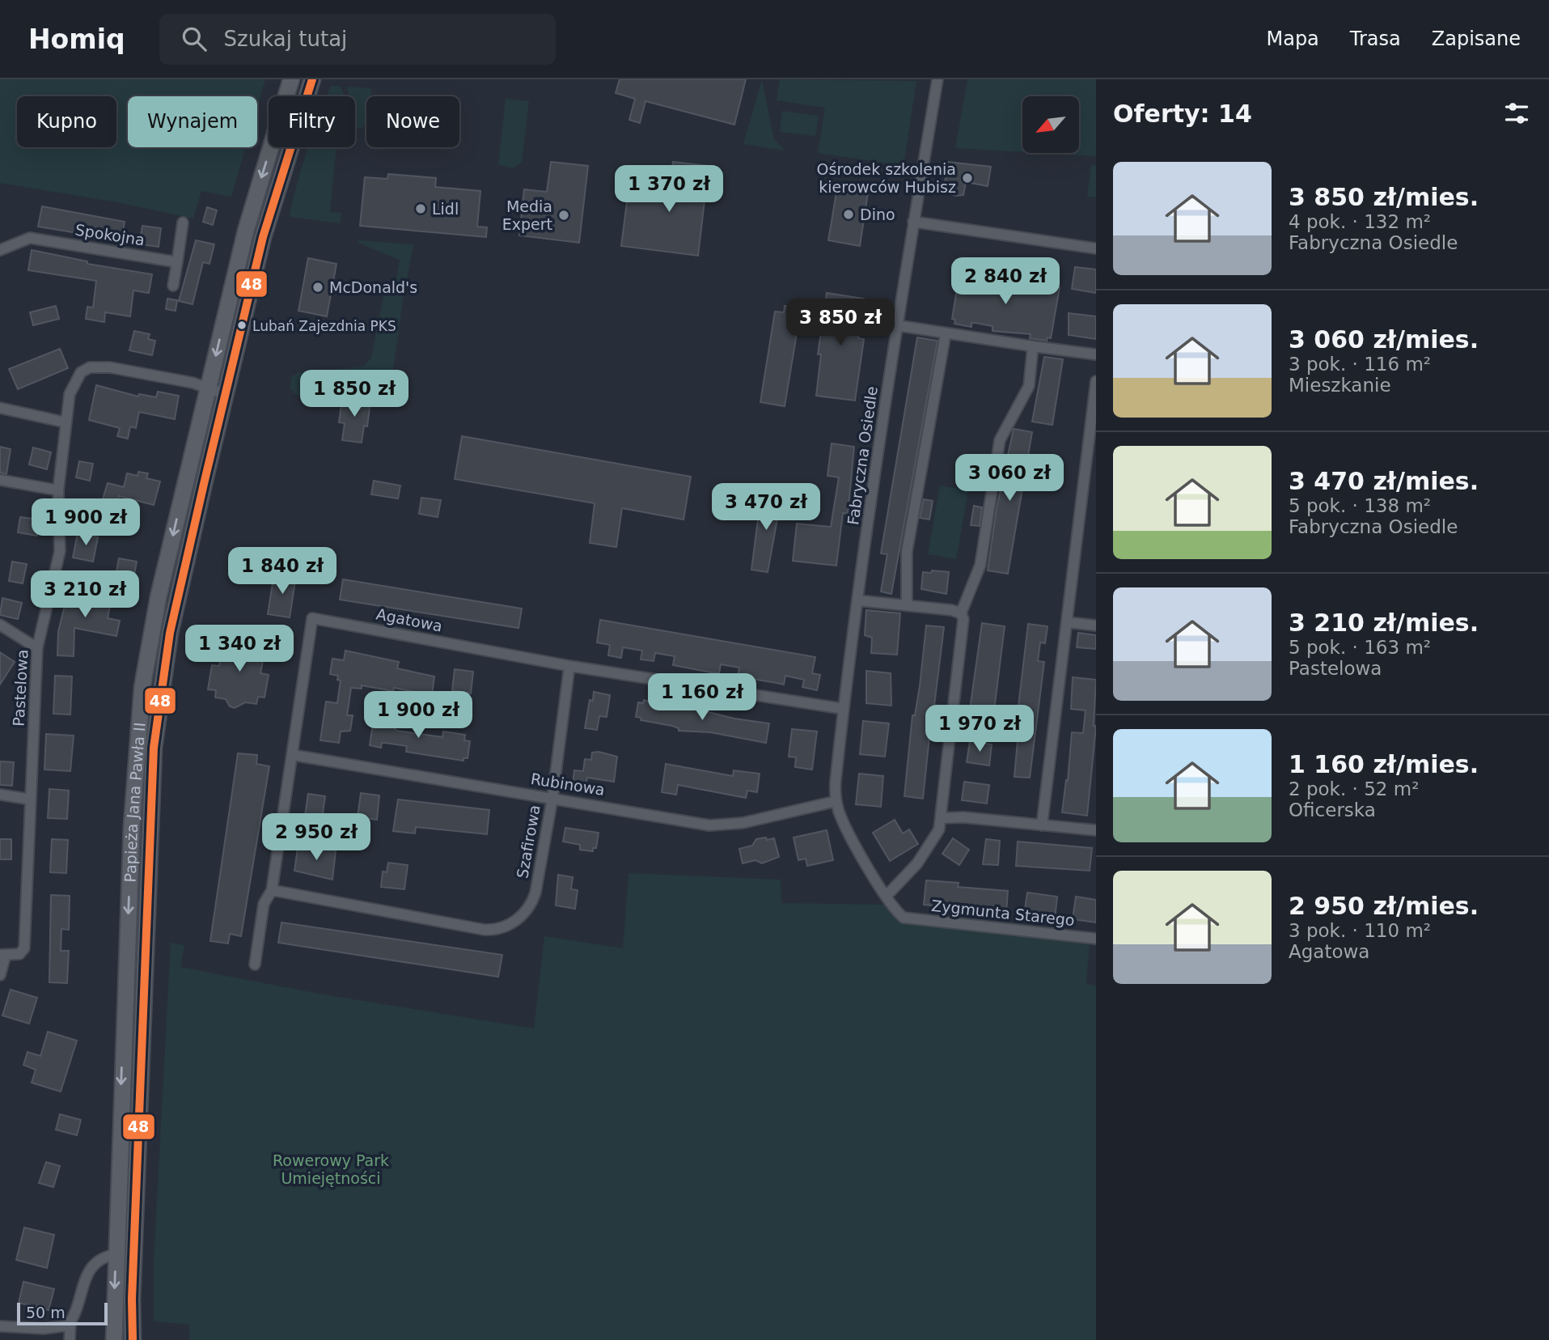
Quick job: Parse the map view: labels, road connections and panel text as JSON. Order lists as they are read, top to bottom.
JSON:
{
  "streets": {
    "main road": ["Papieża Jana Pawła II"],
    "street": [
      "Spokojna",
      "Fabryczna Osiedle",
      "Agatowa",
      "Pastelowa",
      "Rubinowa",
      "Szafirowa",
      "Zygmunta Starego"
    ]
  },
  "crossings": [
    ["Fabryczna Osiedle", "Rubinowa"],
    ["Fabryczna Osiedle", "Zygmunta Starego"],
    ["Agatowa", "Rubinowa"],
    ["Agatowa", "Szafirowa"],
    ["Pastelowa", "Papieża Jana Pawła II"],
    ["Rubinowa", "Szafirowa"]
  ],
  "parks": ["Rowerowy Park Umiejętności"],
  "places": [
    "Ośrodek szkolenia kierowców Hubisz",
    "Lidl",
    "Dino",
    "Media Expert",
    "McDonald's",
    "Lubań Zajezdnia PKS"
  ],
  "lines": ["transit line 48"],
  "scale_bar": "50 m",
  "north": "bottom left",
  "page": {
    "header": "Homiq",
    "search": "Szukaj tutaj",
    "nav": ["Mapa", "Trasa", "Zapisane"],
    "heading": "Oferty: 14",
    "chip": [
      "Kupno",
      "Wynajem",
      "Filtry",
      "Nowe"
    ],
    "list": [
      {
        "name": "3 850 zł/mies.",
        "note": "4 pok. · 132 m² · Fabryczna Osiedle"
      },
      {
        "name": "3 060 zł/mies.",
        "note": "3 pok. · 116 m² · Mieszkanie"
      },
      {
        "name": "3 470 zł/mies.",
        "note": "5 pok. · 138 m² · Fabryczna Osiedle"
      },
      {
        "name": "3 210 zł/mies.",
        "note": "5 pok. · 163 m² · Pastelowa"
      },
      {
        "name": "1 160 zł/mies.",
        "note": "2 pok. · 52 m² · Oficerska"
      },
      {
        "name": "2 950 zł/mies.",
        "note": "3 pok. · 110 m² · Agatowa"
      }
    ],
    "price": [
      "1 370 zł",
      "2 840 zł",
      "3 850 zł",
      "1 850 zł",
      "3 060 zł",
      "3 470 zł",
      "1 900 zł",
      "1 840 zł",
      "3 210 zł",
      "1 340 zł",
      "1 160 zł",
      "1 900 zł",
      "1 970 zł",
      "2 950 zł"
    ],
    "scale": "50 m"
  }
}
